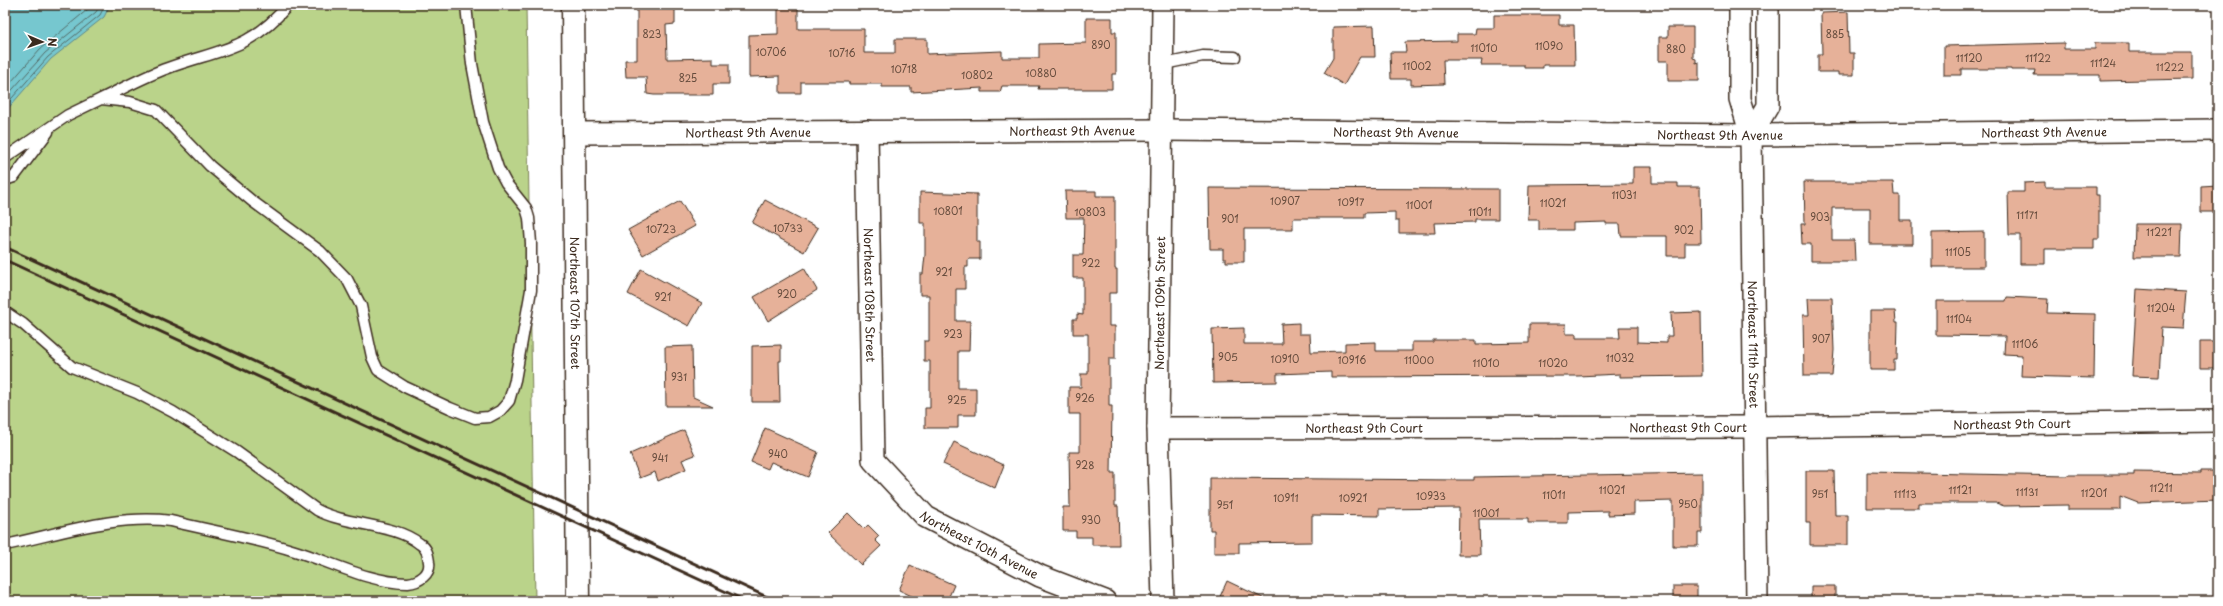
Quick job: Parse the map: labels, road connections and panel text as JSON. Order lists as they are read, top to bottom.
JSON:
{
  "streets": {
    "street": [
      "Northeast 9th Avenue",
      "Northeast 108th Street",
      "Northeast 107th Street",
      "Northeast 109th Street",
      "Northeast 111th Street",
      "Northeast 9th Court",
      "Northeast 10th Avenue"
    ]
  },
  "crossings": [
    ["Northeast 9th Avenue", "Northeast 108th Street"],
    ["Northeast 9th Avenue", "Northeast 107th Street"],
    ["Northeast 9th Avenue", "Northeast 109th Street"],
    ["Northeast 9th Avenue", "Northeast 111th Street"],
    ["Northeast 108th Street", "Northeast 10th Avenue"],
    ["Northeast 109th Street", "Northeast 9th Court"],
    ["Northeast 111th Street", "Northeast 9th Court"]
  ],
  "house_numbers": [
    "823",
    "885",
    "890",
    "11090",
    "11010",
    "880",
    "10706",
    "10716",
    "11120",
    "11122",
    "11124",
    "11002",
    "11222",
    "10718",
    "10880",
    "10802",
    "825",
    "11031",
    "10907",
    "10917",
    "11021",
    "11001",
    "10801",
    "10803",
    "11011",
    "11171",
    "903",
    "901",
    "10733",
    "10723",
    "902",
    "11221",
    "11105",
    "922",
    "921",
    "920",
    "921",
    "11204",
    "11104",
    "923",
    "907",
    "11106",
    "905",
    "11032",
    "10910",
    "10916",
    "11000",
    "11010",
    "11020",
    "931",
    "926",
    "925",
    "940",
    "941",
    "928",
    "11211",
    "11021",
    "11121",
    "11131",
    "11201",
    "951",
    "11113",
    "11011",
    "10933",
    "10911",
    "10921",
    "950",
    "951",
    "11001",
    "930"
  ],
  "north": "right"
}
